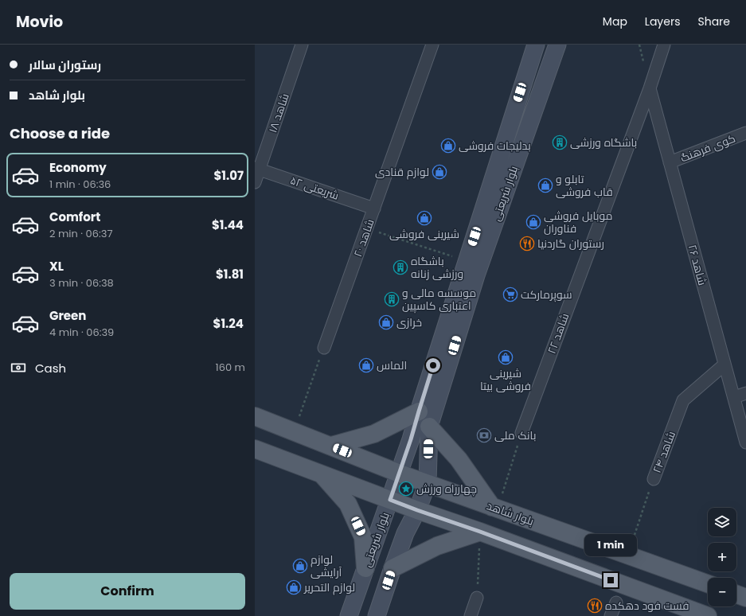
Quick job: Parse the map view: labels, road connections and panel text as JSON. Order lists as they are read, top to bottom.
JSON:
{
  "streets": {
    "main road": ["بلوار شریعتی", "بلوار شاهد"],
    "street": [
      "شاهد ۱۸",
      "کوی فرهنگ",
      "شریعتی ۵۲",
      "شاهد ۲۰",
      "شاهد ۲۶",
      "شاهد ۲۲",
      "شاهد ۲۴"
    ]
  },
  "crossings": [
    ["شاهد ۱۸", "شریعتی ۵۲"],
    ["کوی فرهنگ", "شاهد ۲۶"],
    ["شریعتی ۵۲", "شاهد ۲۰"],
    ["بلوار شریعتی", "بلوار شاهد"],
    ["شاهد ۲۶", "شاهد ۲۲"],
    ["شاهد ۲۶", "شاهد ۲۴"],
    ["شاهد ۲۴", "بلوار شاهد"]
  ],
  "places": {
    "building": ["باشگاه ورزشی", "باشگاه ورزشی زنانه", "موسسه مالی و اعتباری کاسپین"],
    "shop": [
      "بدلیجات فروشی",
      "لوازم قنادی",
      "تابلو و قاب فروشی",
      "شیرینی فروشی",
      "موبایل فروشی فناوران",
      "خرازی",
      "شیرینی فروشی بیتا",
      "الماس",
      "لوازم آرایشی",
      "لوازم التحریر"
    ],
    "restaurant": ["رستوران گاردنیا", "فست فود دهکده"],
    "supermarket": ["سوپرمارکت"],
    "bank": ["بانک ملی"],
    "place": ["چهارراه ورزش"]
  },
  "page": {
    "header": "Movio",
    "nav": ["Map", "Layers", "Share"],
    "banner": ["رستوران سالار", "بلوار شاهد"],
    "heading": "Choose a ride",
    "list": [
      {
        "name": "Economy",
        "note": "1 min · 06:36",
        "value": "$1.07"
      },
      {
        "name": "Comfort",
        "note": "2 min · 06:37",
        "value": "$1.44"
      },
      {
        "name": "XL",
        "note": "3 min · 06:38",
        "value": "$1.81"
      },
      {
        "name": "Green",
        "note": "4 min · 06:39",
        "value": "$1.24"
      }
    ],
    "pay": ["Cash", "160 m"],
    "map_buttons": ["+", "−"],
    "bubble": "1 min",
    "buttons": "Confirm"
  }
}
